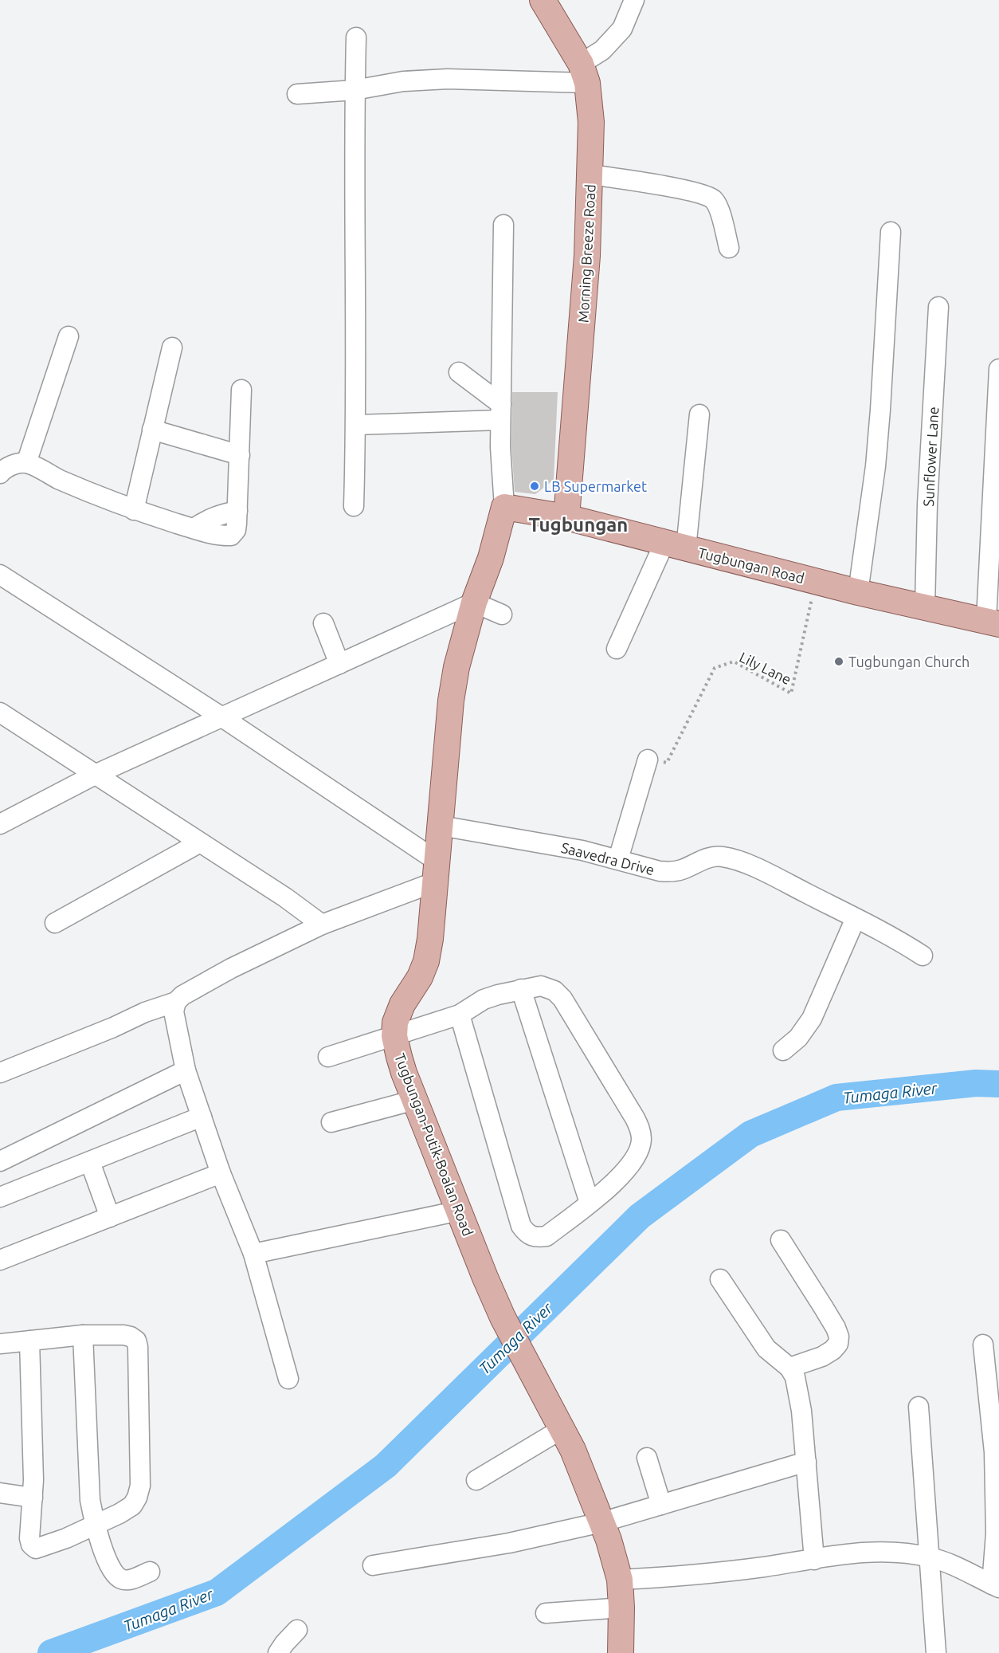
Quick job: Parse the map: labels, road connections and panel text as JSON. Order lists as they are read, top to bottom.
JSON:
{
  "streets": {
    "main road": ["Morning Breeze Road", "Tugbungan Road", "Tugbungan-Putik-Boalan Road"],
    "street": ["Sunflower Lane", "Saavedra Drive"],
    "path": ["Lily Lane"]
  },
  "crossings": [
    ["Morning Breeze Road", "Tugbungan Road"],
    ["Sunflower Lane", "Tugbungan Road"],
    ["Tugbungan Road", "Lily Lane"],
    ["Tugbungan Road", "Tugbungan-Putik-Boalan Road"],
    ["Saavedra Drive", "Tugbungan-Putik-Boalan Road"]
  ],
  "districts": ["Tugbungan"],
  "water": ["Tumaga River"],
  "places": ["LB Supermarket", "Tugbungan Church"]
}
